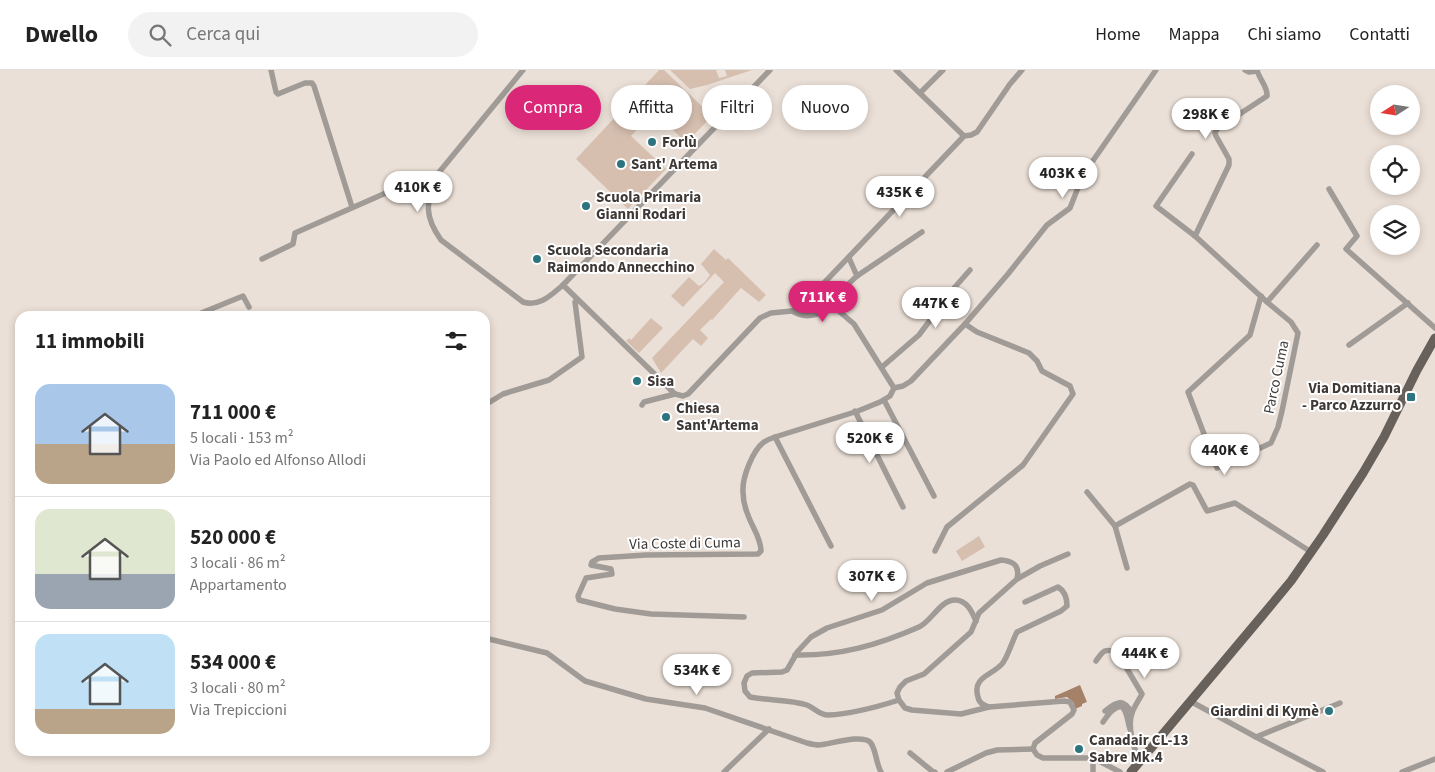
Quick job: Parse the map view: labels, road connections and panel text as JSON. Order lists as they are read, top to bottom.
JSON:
{
  "streets": {
    "street": ["Parco Cuma", "Via Coste di Cuma"]
  },
  "places": {
    "other": [
      "Forlù",
      "Sant' Artema",
      "Scuola Primaria Gianni Rodari",
      "Scuola Secondaria Raimondo Annecchino",
      "Sisa",
      "Chiesa Sant'Artema",
      "Giardini di Kymè",
      "Canadair CL-13 Sabre Mk.4"
    ],
    "transit": ["Via Domitiana - Parco Azzurro"]
  },
  "north": "left",
  "page": {
    "header": "Dwello",
    "search": "Cerca qui",
    "nav": [
      "Home",
      "Mappa",
      "Chi siamo",
      "Contatti"
    ],
    "chip": [
      "Compra",
      "Affitta",
      "Filtri",
      "Nuovo"
    ],
    "price": [
      "298K €",
      "403K €",
      "410K €",
      "435K €",
      "711K €",
      "447K €",
      "520K €",
      "440K €",
      "307K €",
      "444K €",
      "534K €"
    ],
    "heading": "11 immobili",
    "list": [
      {
        "name": "711 000 €",
        "note": "5 locali · 153 m² · Via Paolo ed Alfonso Allodi"
      },
      {
        "name": "520 000 €",
        "note": "3 locali · 86 m² · Appartamento"
      },
      {
        "name": "534 000 €",
        "note": "3 locali · 80 m² · Via Trepiccioni"
      }
    ]
  }
}
